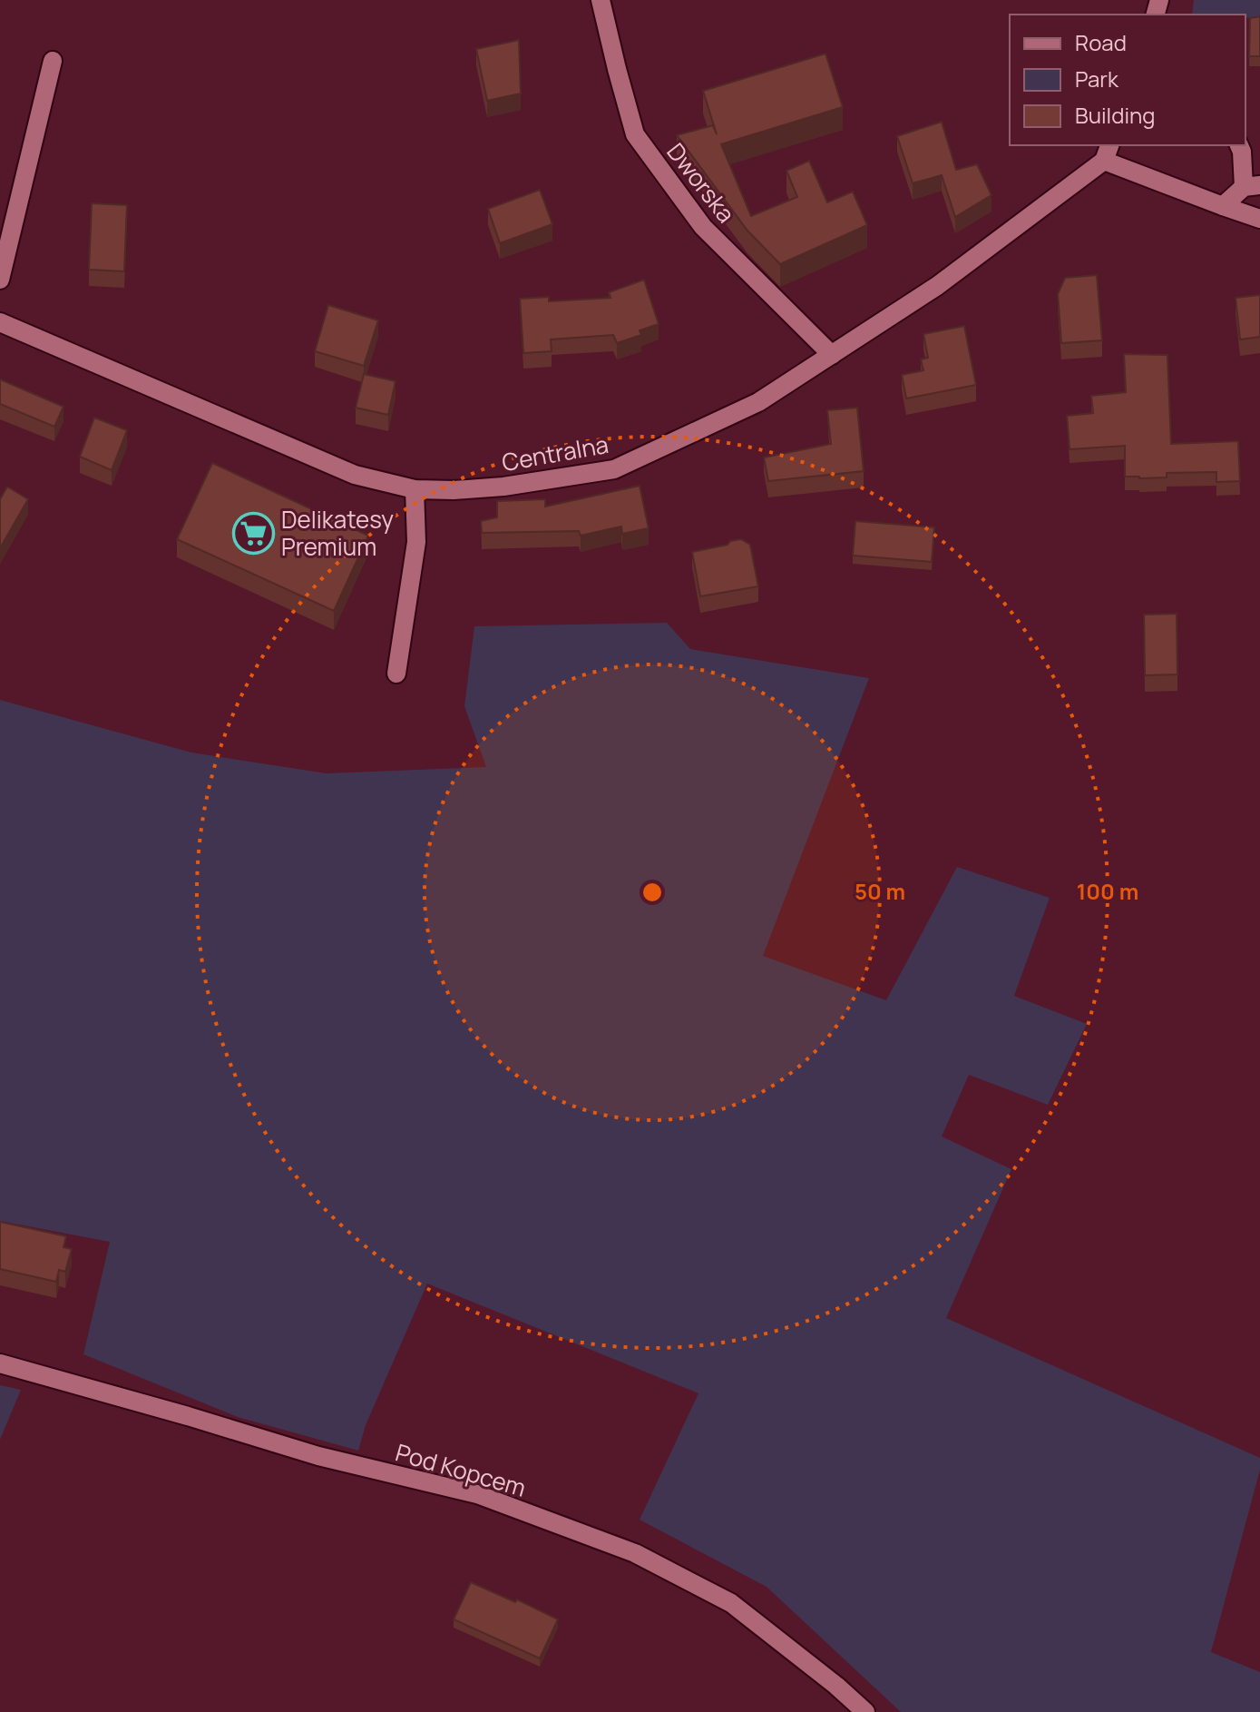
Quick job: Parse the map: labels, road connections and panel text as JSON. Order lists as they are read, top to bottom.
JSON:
{
  "streets": {
    "street": ["Dworska", "Centralna", "Pod Kopcem"]
  },
  "crossings": [
    ["Dworska", "Centralna"]
  ],
  "places": {
    "supermarket": ["Delikatesy Premium"]
  },
  "legend": ["Road", "Park", "Building"],
  "rings": ["50 m", "100 m"]
}
